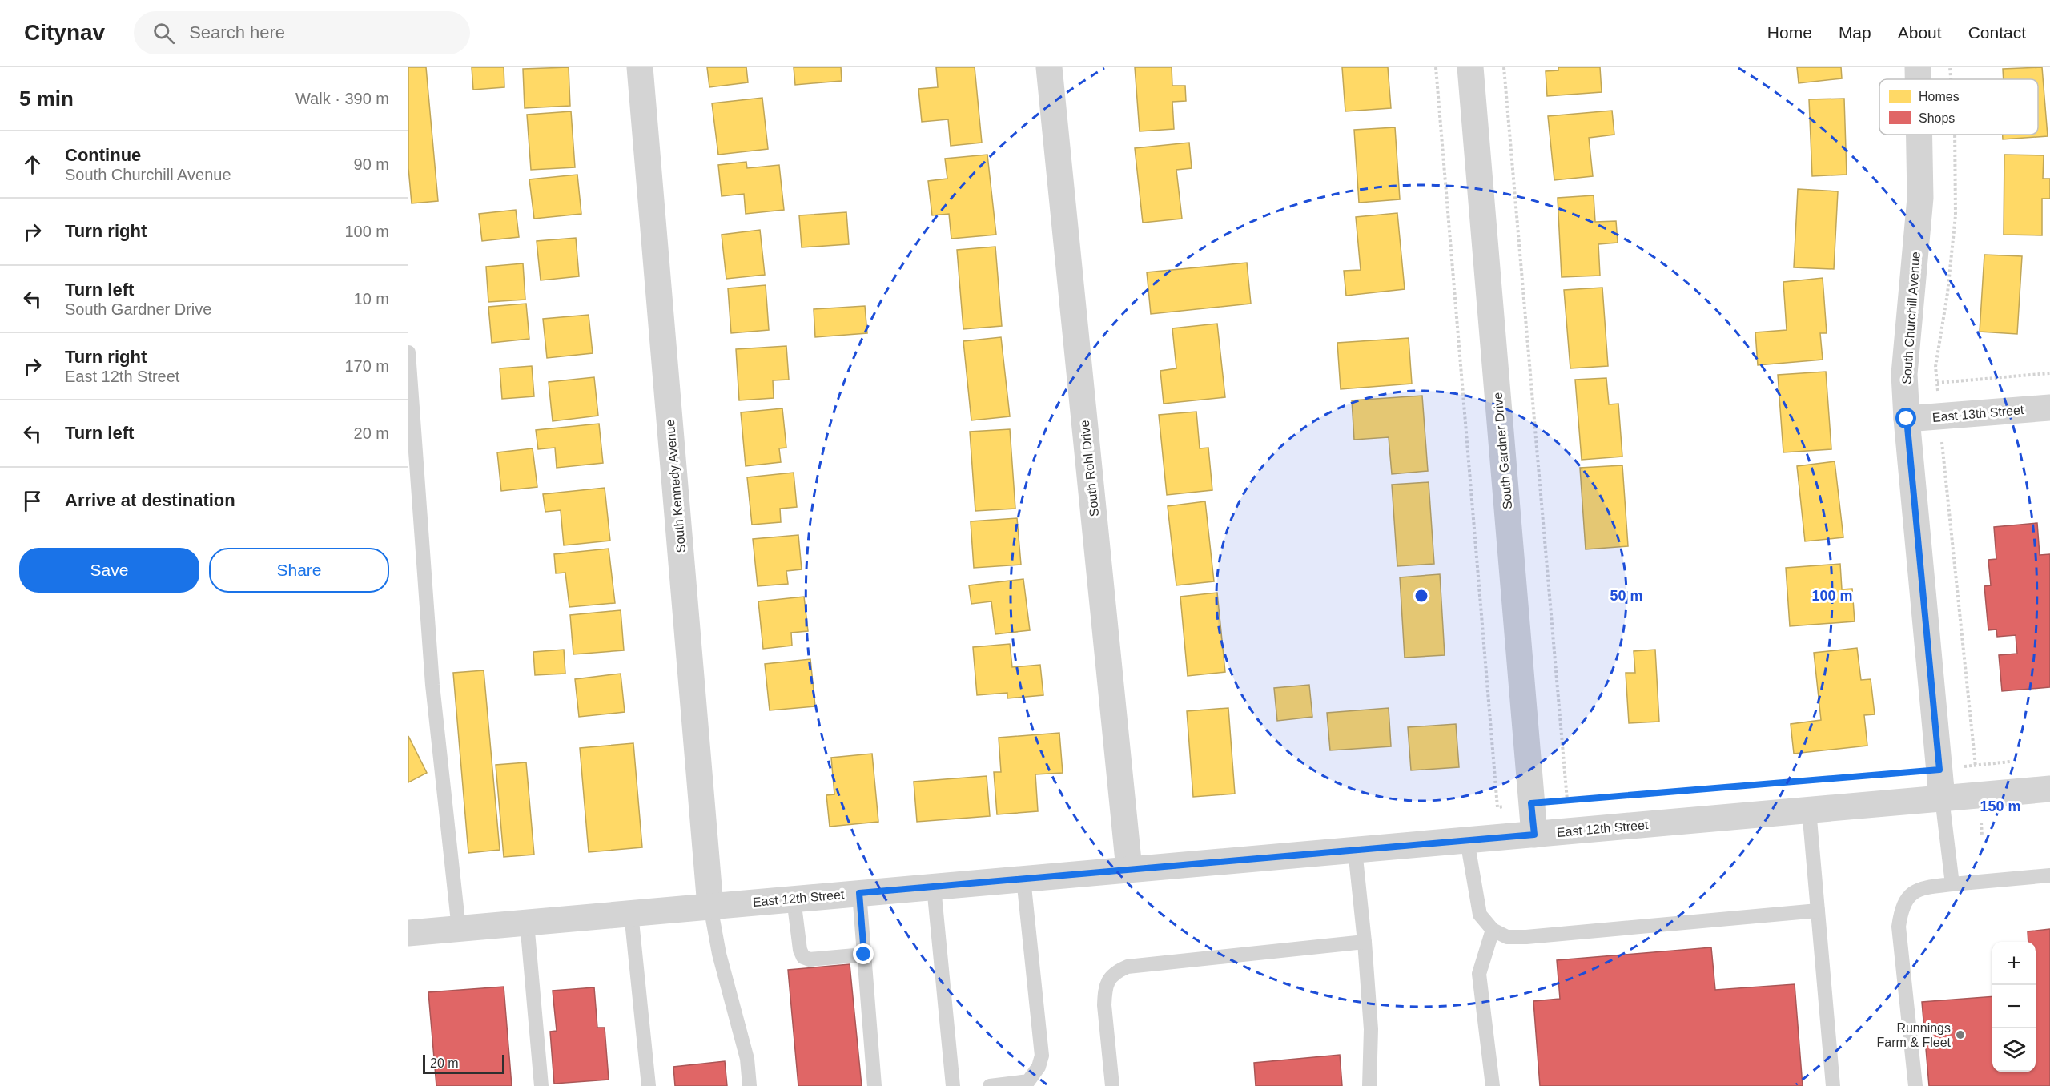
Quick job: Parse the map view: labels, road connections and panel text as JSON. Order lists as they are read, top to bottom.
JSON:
{
  "streets": {
    "street": [
      "South Churchill Avenue",
      "East 13th Street",
      "South Gardner Drive",
      "South Rohl Drive",
      "South Kennedy Avenue",
      "East 12th Street"
    ]
  },
  "crossings": [
    ["South Churchill Avenue", "East 13th Street"],
    ["South Churchill Avenue", "East 12th Street"],
    ["South Gardner Drive", "East 12th Street"],
    ["South Rohl Drive", "East 12th Street"],
    ["South Kennedy Avenue", "East 12th Street"]
  ],
  "places": ["Runnings Farm & Fleet"],
  "legend": ["Homes", "Shops"],
  "scale_bar": "20 m",
  "page": {
    "header": "Citynav",
    "search": "Search here",
    "nav": [
      "Home",
      "Map",
      "About",
      "Contact"
    ],
    "heading": ["5 min", "Walk · 390 m"],
    "list": [
      ["Continue", "South Churchill Avenue", "90 m"],
      ["Turn right", "100 m"],
      ["Turn left", "South Gardner Drive", "10 m"],
      ["Turn right", "East 12th Street", "170 m"],
      ["Turn left", "20 m"],
      "Arrive at destination"
    ],
    "buttons": ["Save", "Share"],
    "map_buttons": ["+", "−"],
    "scale": "20 m"
  },
  "rings": ["50 m", "100 m", "150 m"]
}
